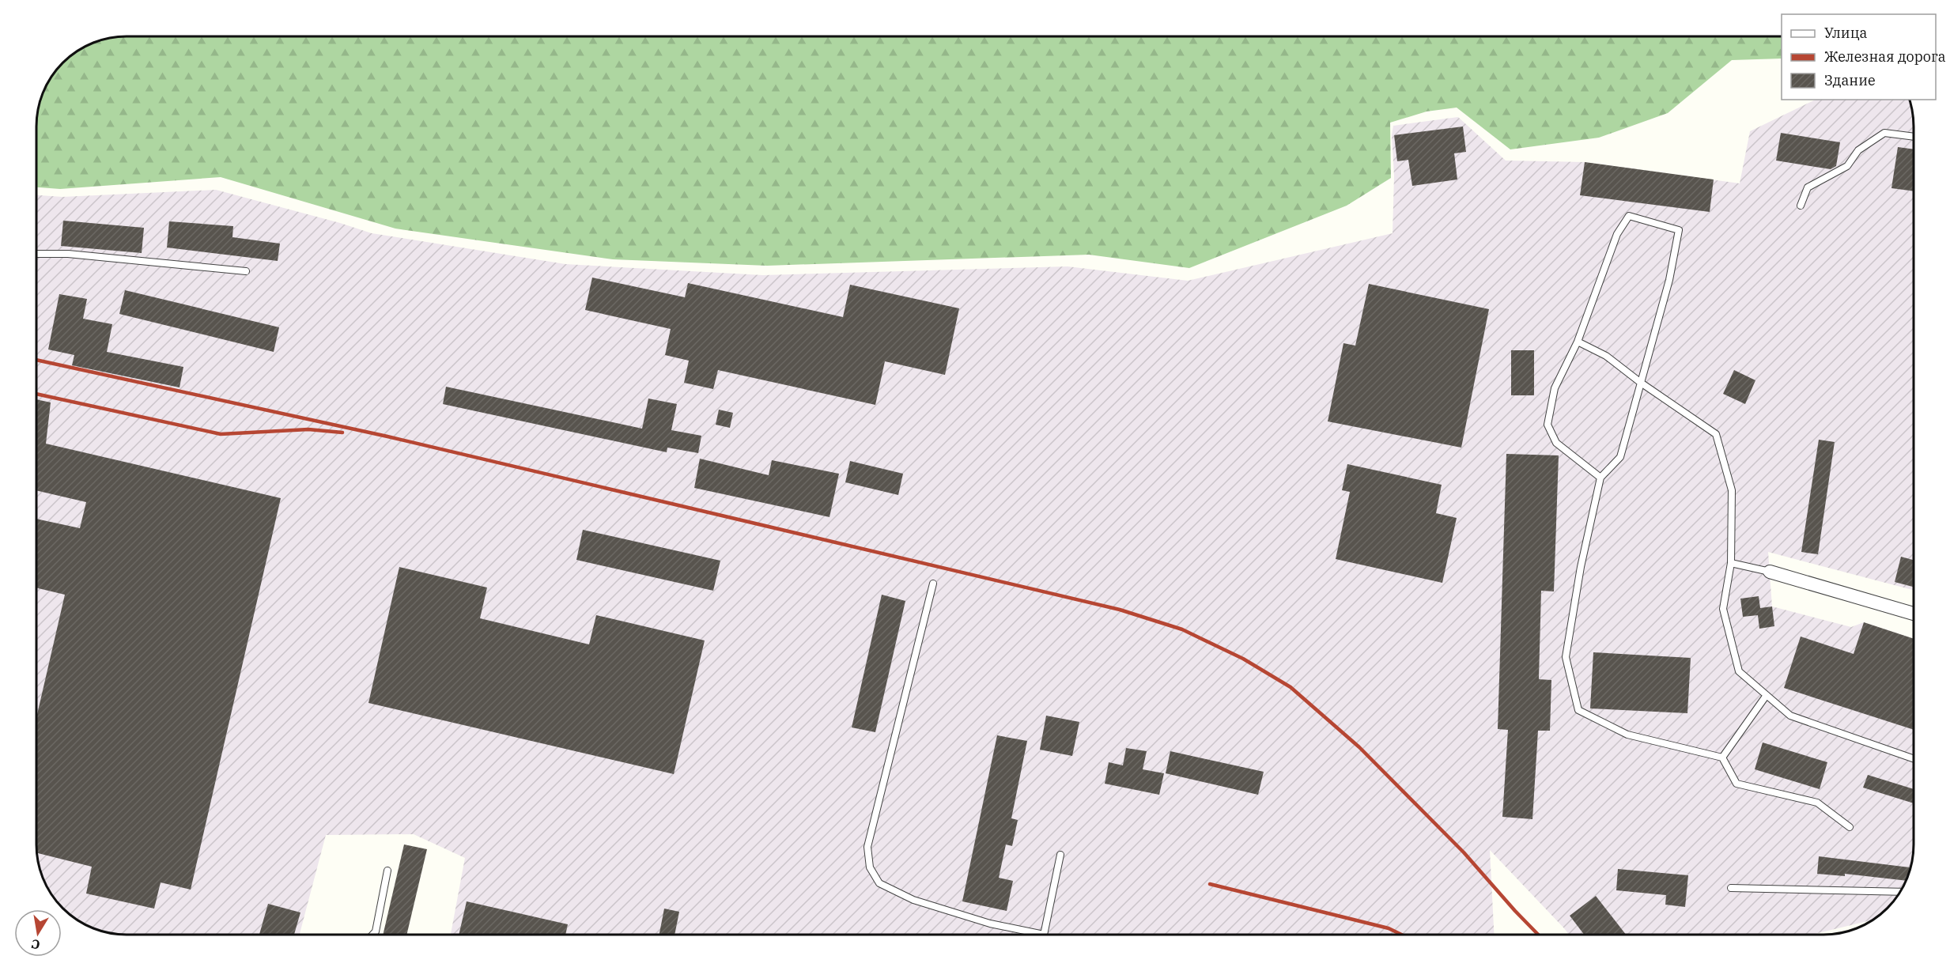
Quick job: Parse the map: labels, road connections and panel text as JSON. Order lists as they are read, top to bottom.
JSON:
{
  "legend": ["Улица", "Железная дорога", "Здание"],
  "north": "bottom"
}
